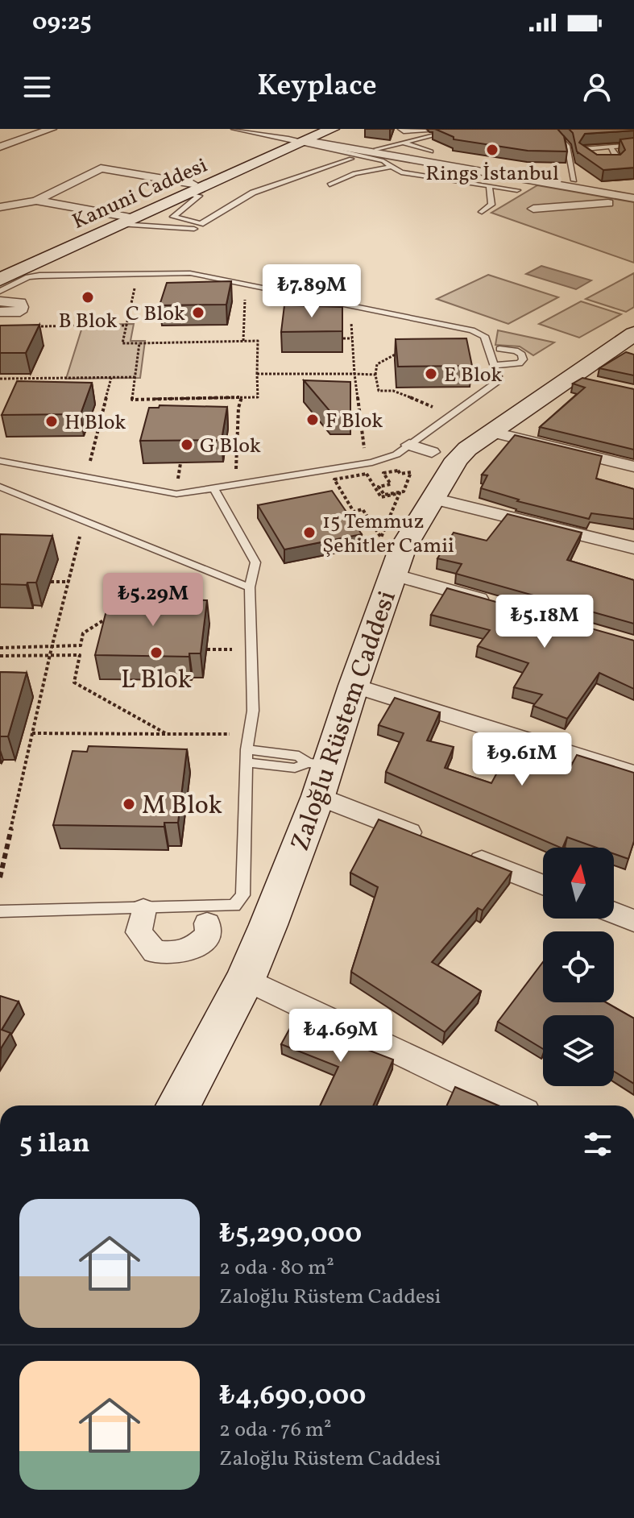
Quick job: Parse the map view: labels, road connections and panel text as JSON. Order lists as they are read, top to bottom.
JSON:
{
  "streets": {
    "street": ["Kanuni Caddesi", "Zaloğlu Rüstem Caddesi"]
  },
  "places": [
    "Rings İstanbul",
    "B Blok",
    "C Blok",
    "E Blok",
    "F Blok",
    "H Blok",
    "G Blok",
    "15 Temmuz Şehitler Camii",
    "L Blok",
    "M Blok"
  ],
  "north": "top",
  "page": {
    "status": "09:25",
    "header": "Keyplace",
    "price": [
      "₺7.89M",
      "₺5.29M",
      "₺5.18M",
      "₺9.61M",
      "₺4.69M"
    ],
    "heading": "5 ilan",
    "list": [
      {
        "name": "₺5,290,000",
        "note": "2 oda · 80 m² · Zaloğlu Rüstem Caddesi"
      },
      {
        "name": "₺4,690,000",
        "note": "2 oda · 76 m² · Zaloğlu Rüstem Caddesi"
      }
    ]
  }
}
